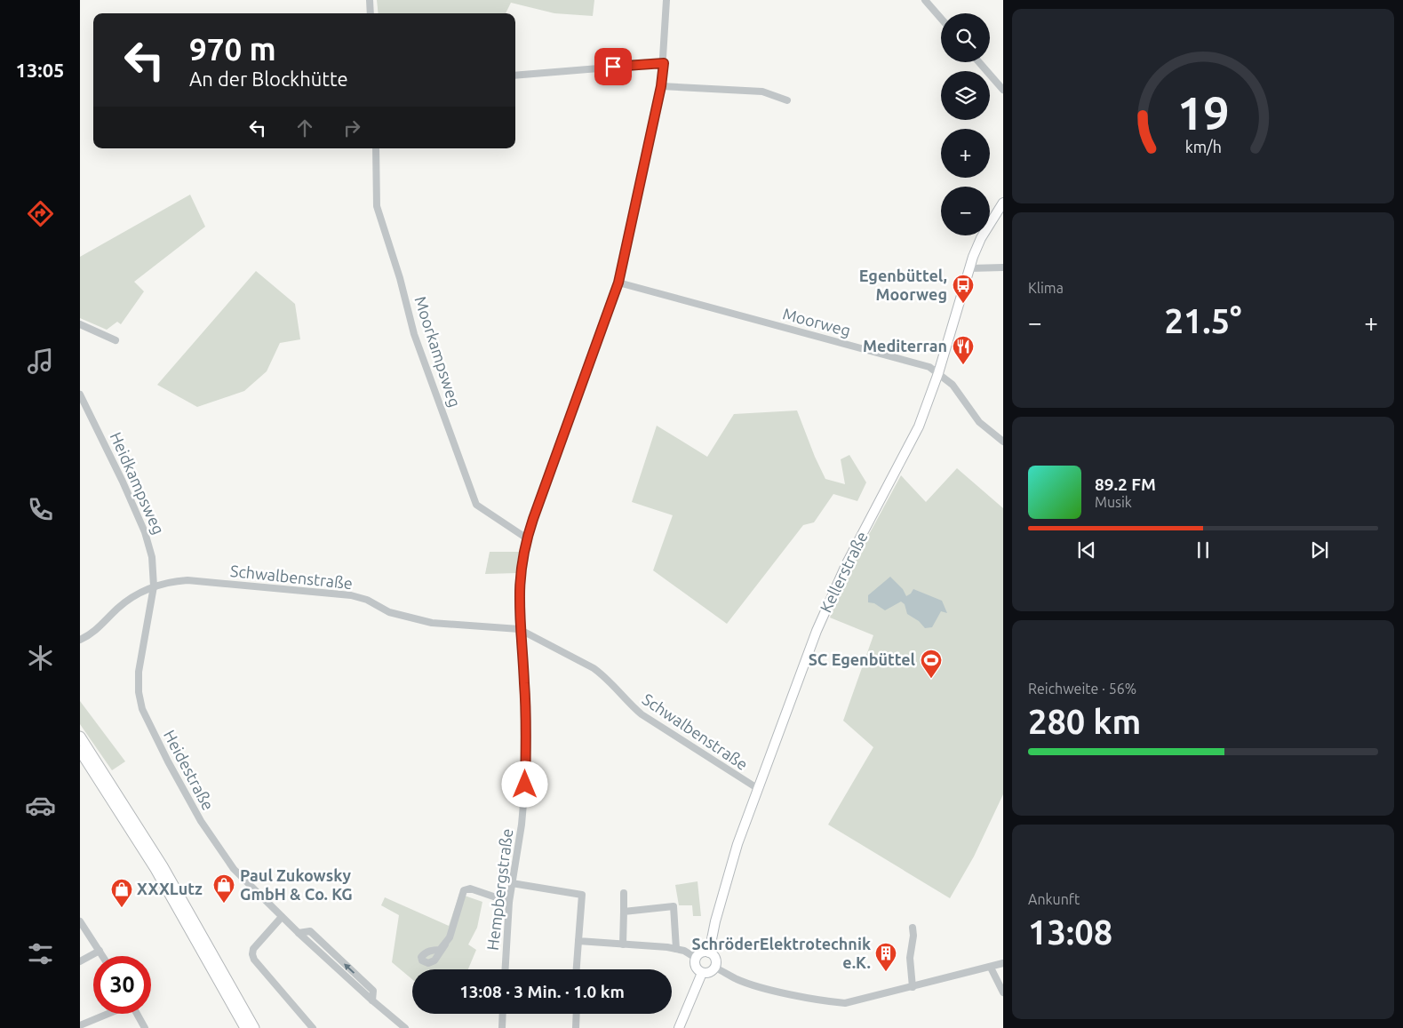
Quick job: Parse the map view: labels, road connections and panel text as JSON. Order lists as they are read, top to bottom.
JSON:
{
  "streets": {
    "main road": ["Kellerstraße"],
    "street": [
      "Moorweg",
      "Moorkampsweg",
      "Heidkampsweg",
      "Schwalbenstraße",
      "Heidestraße",
      "Hempbergstraße"
    ]
  },
  "crossings": [
    ["Moorweg", "Kellerstraße"],
    ["Moorweg", "Hempbergstraße"],
    ["Moorkampsweg", "Hempbergstraße"],
    ["Heidkampsweg", "Schwalbenstraße"],
    ["Heidkampsweg", "Heidestraße"],
    ["Kellerstraße", "Schwalbenstraße"],
    ["Schwalbenstraße", "Heidestraße"],
    ["Schwalbenstraße", "Hempbergstraße"]
  ],
  "places": {
    "bus stop": ["Egenbüttel, Moorweg"],
    "restaurant": ["Mediterran"],
    "sports": ["SC Egenbüttel"],
    "shop": ["Paul Zukowsky GmbH & Co. KG", "XXXLutz"],
    "building": ["SchröderElektrotechnik e.K."]
  },
  "page": {
    "tabs": "13:05",
    "map_buttons": ["+", "−"],
    "turn": ["970 m", "An der Blockhütte"],
    "tile": [
      "Klima",
      ["Reichweite · 56%", "280 km"],
      ["Ankunft", "13:08"]
    ],
    "heat": ["−", "21.5°", "+"],
    "song": ["89.2 FM", "Musik"],
    "limit": "30",
    "trip": "13:08 · 3 Min. · 1.0 km",
    "gauge": ["19", "km/h"]
  }
}
